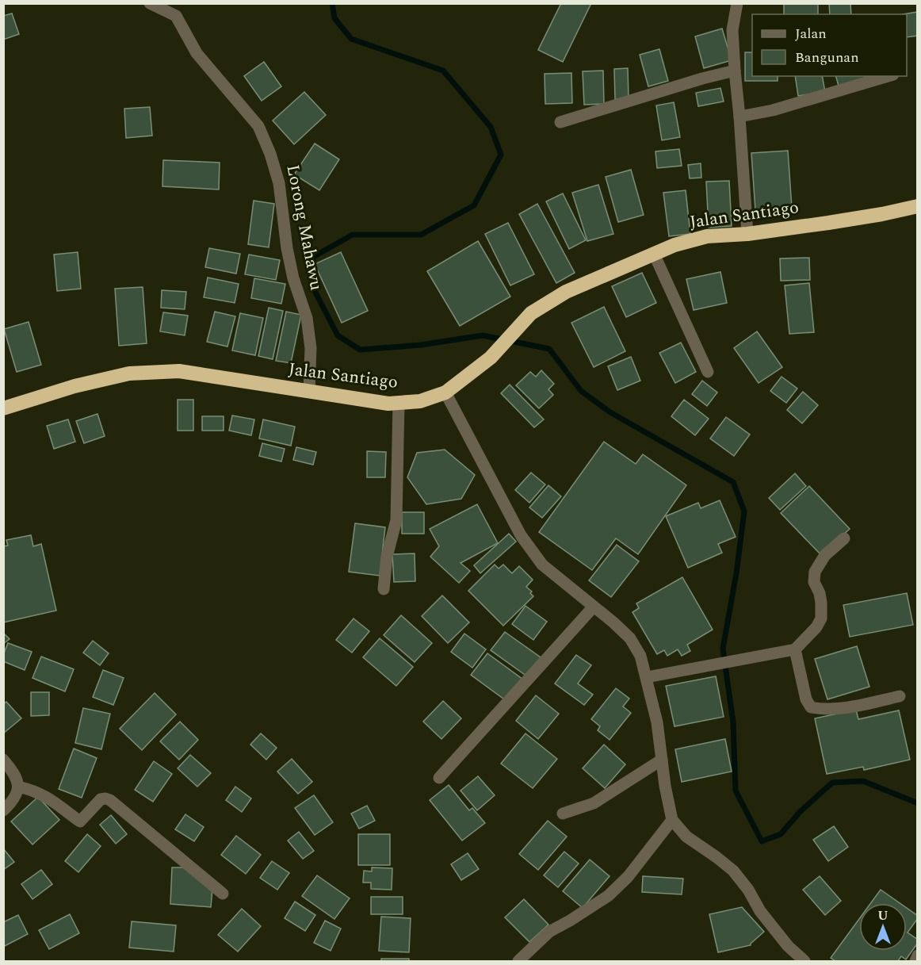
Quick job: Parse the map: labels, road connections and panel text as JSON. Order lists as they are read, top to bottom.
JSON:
{
  "streets": {
    "highway": ["Jalan Santiago"],
    "street": ["Lorong Mahawu"]
  },
  "crossings": [
    ["Jalan Santiago", "Lorong Mahawu"]
  ],
  "legend": ["Jalan", "Bangunan"],
  "north": "top"
}
